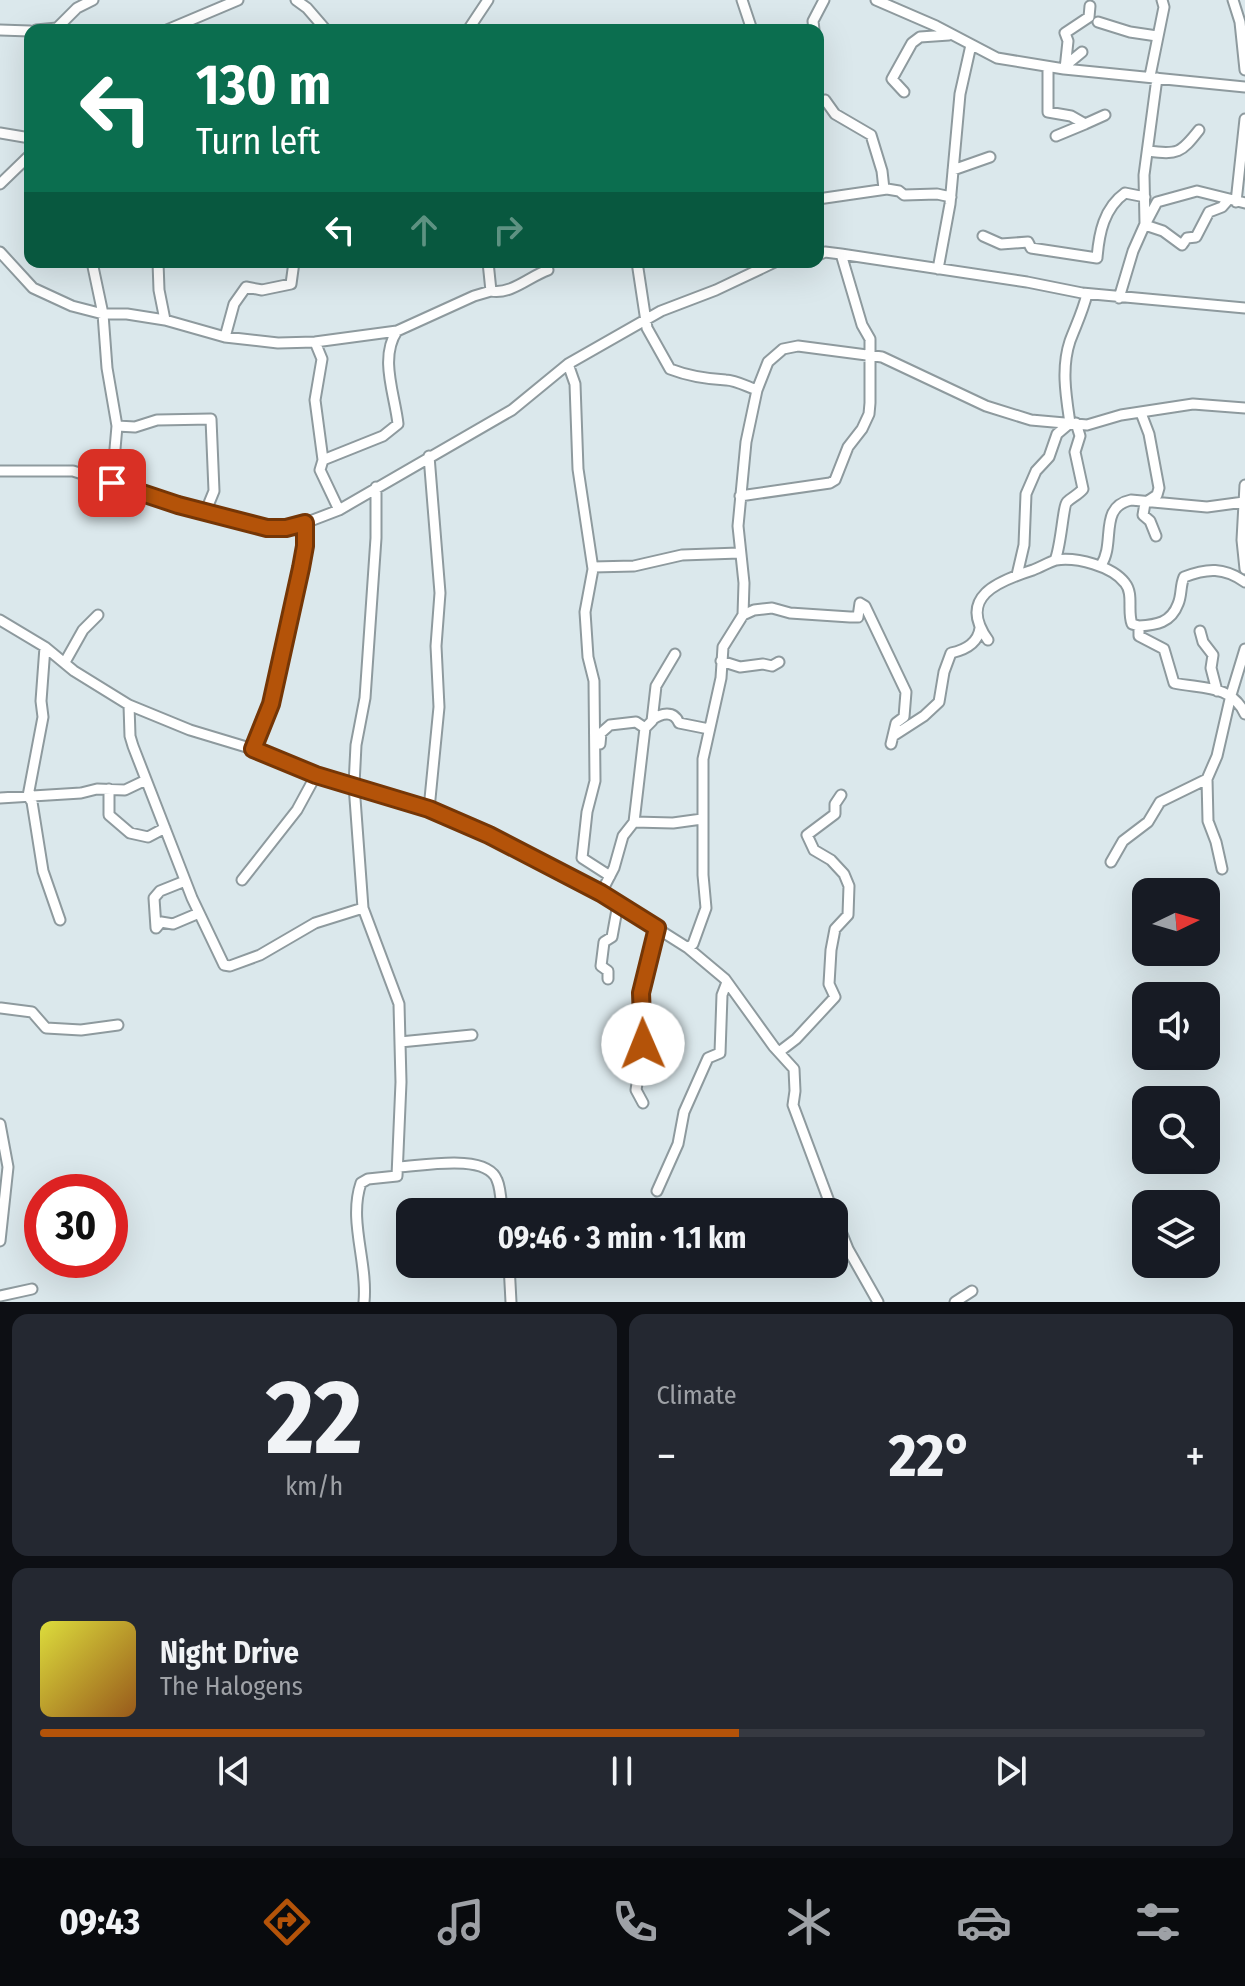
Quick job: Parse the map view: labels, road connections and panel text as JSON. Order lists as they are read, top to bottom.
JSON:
{
  "north": "right",
  "page": {
    "turn": ["130 m", "Turn left"],
    "limit": "30",
    "trip": "09:46 · 3 min · 1.1 km",
    "tile": [
      ["22", "km/h"],
      "Climate"
    ],
    "heat": ["−", "22°", "+"],
    "song": ["Night Drive", "The Halogens"],
    "tabs": "09:43"
  }
}
